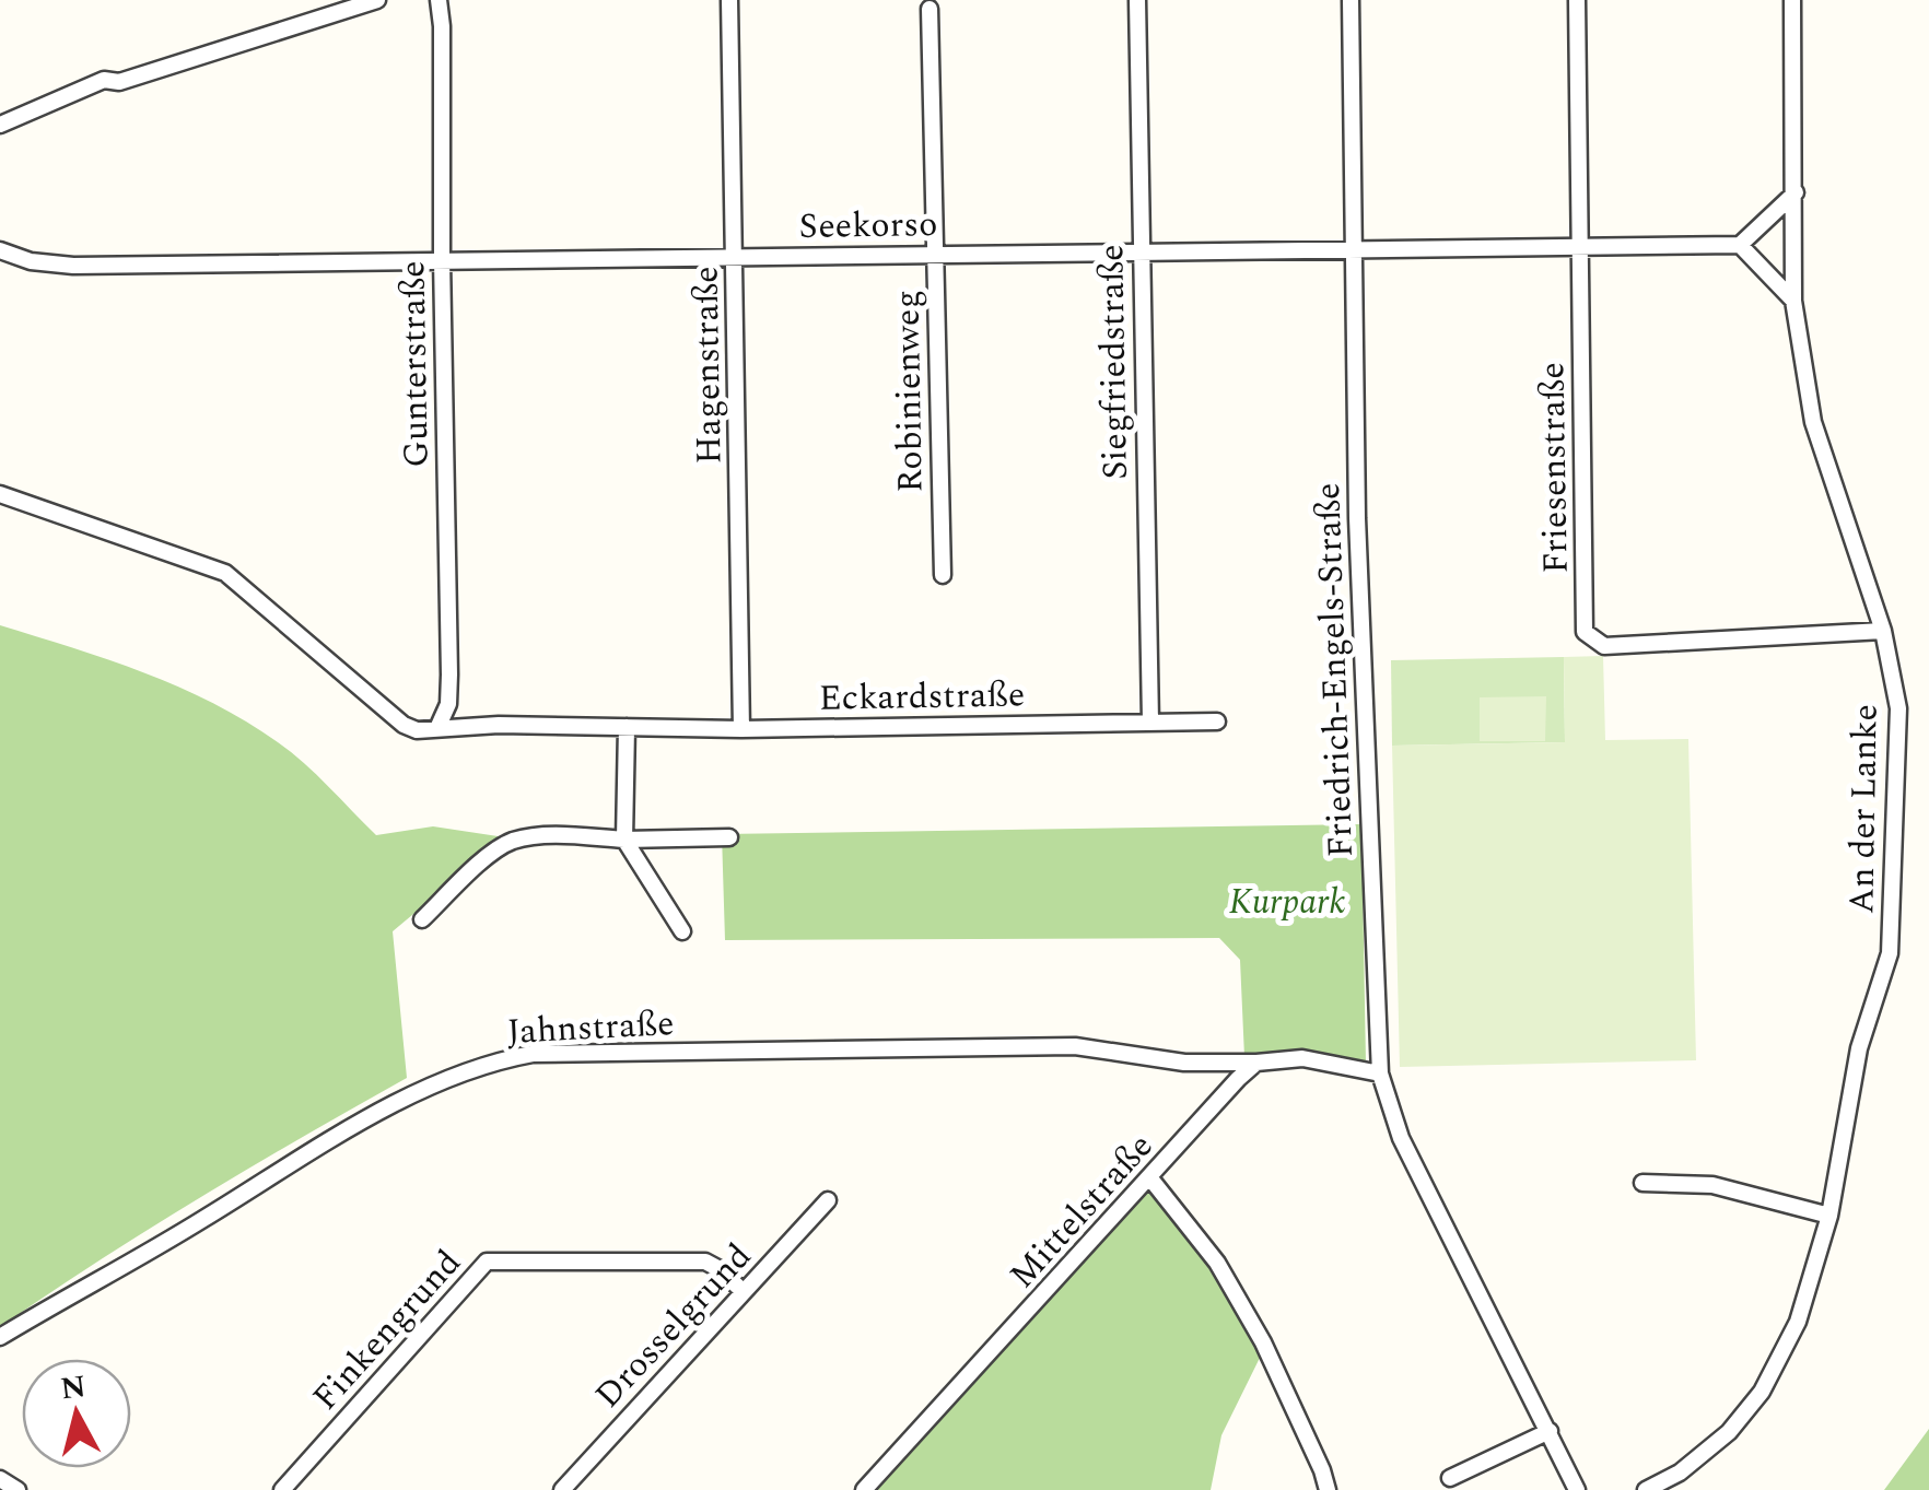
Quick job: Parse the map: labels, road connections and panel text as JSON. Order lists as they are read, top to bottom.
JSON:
{
  "streets": {
    "street": [
      "Seekorso",
      "Siegfriedstraße",
      "Gunterstraße",
      "Hagenstraße",
      "Robinienweg",
      "Friesenstraße",
      "Friedrich-Engels-Straße",
      "Eckardstraße",
      "An der Lanke",
      "Jahnstraße",
      "Mittelstraße",
      "Drosselgrund",
      "Finkengrund"
    ]
  },
  "crossings": [
    ["Seekorso", "Siegfriedstraße"],
    ["Seekorso", "Gunterstraße"],
    ["Seekorso", "Hagenstraße"],
    ["Seekorso", "Robinienweg"],
    ["Seekorso", "Friesenstraße"],
    ["Seekorso", "Friedrich-Engels-Straße"],
    ["Siegfriedstraße", "Eckardstraße"],
    ["Gunterstraße", "Eckardstraße"],
    ["Hagenstraße", "Eckardstraße"],
    ["Friesenstraße", "An der Lanke"],
    ["Jahnstraße", "Mittelstraße"],
    ["Drosselgrund", "Finkengrund"]
  ],
  "parks": ["Kurpark"],
  "north": "top"
}
